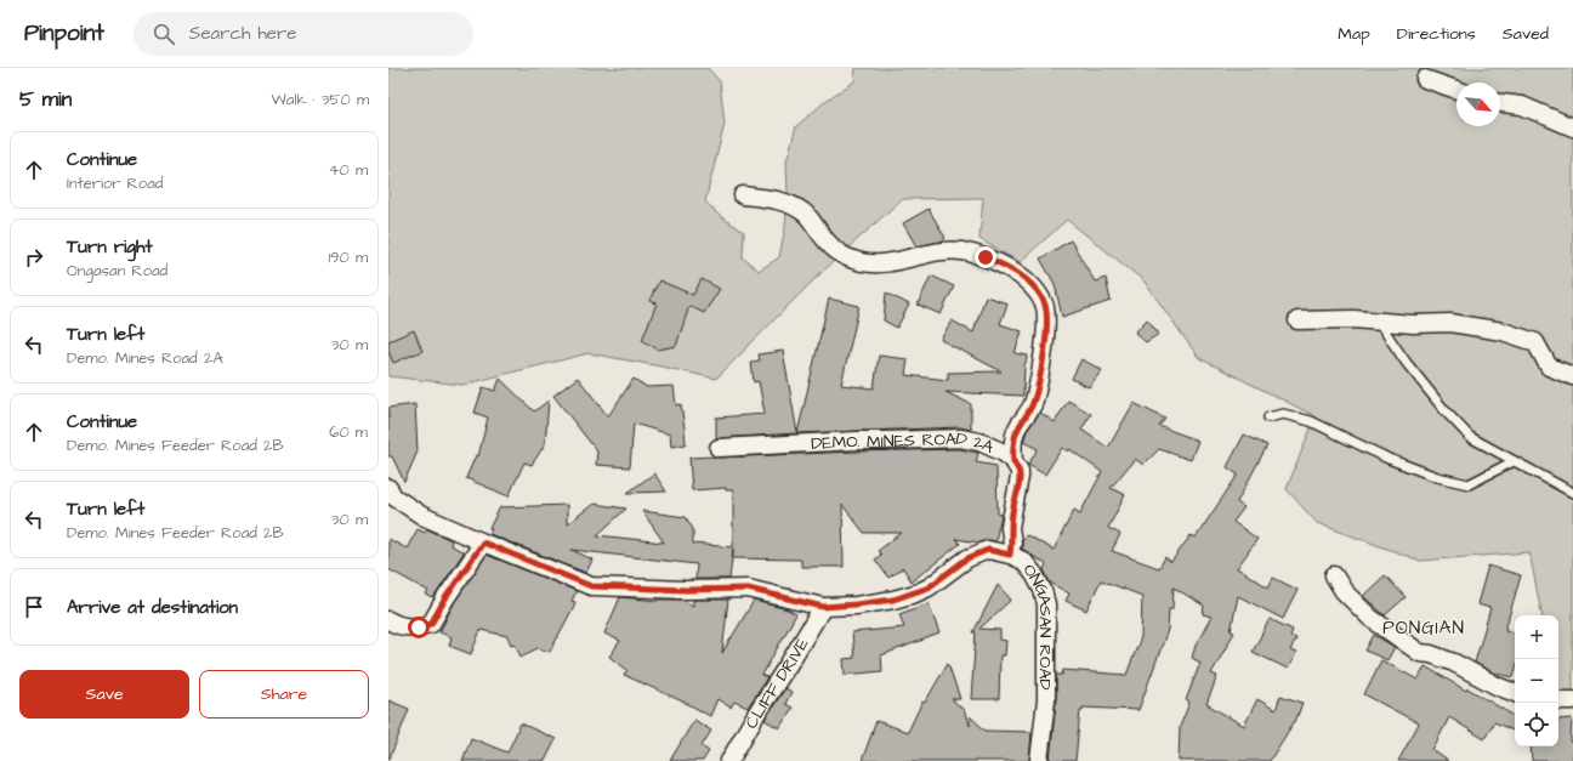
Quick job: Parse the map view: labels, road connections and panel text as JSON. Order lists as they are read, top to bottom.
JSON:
{
  "streets": {
    "street": ["DEMO. MINES ROAD 2A", "ONGASAN ROAD", "CLIFF DRIVE"]
  },
  "crossings": [
    ["DEMO. MINES ROAD 2A", "ONGASAN ROAD"],
    ["ONGASAN ROAD", "CLIFF DRIVE"]
  ],
  "districts": ["PONGIAN"],
  "north": "bottom right",
  "page": {
    "header": "Pinpoint",
    "search": "Search here",
    "nav": ["Map", "Directions", "Saved"],
    "heading": ["5 min", "Walk · 350 m"],
    "list": [
      ["Continue", "Interior Road", "40 m"],
      ["Turn right", "Ongasan Road", "190 m"],
      ["Turn left", "Demo. Mines Road 2A", "30 m"],
      ["Continue", "Demo. Mines Feeder Road 2B", "60 m"],
      ["Turn left", "Demo. Mines Feeder Road 2B", "30 m"],
      "Arrive at destination"
    ],
    "map_buttons": ["+", "−"],
    "buttons": ["Save", "Share"]
  }
}
